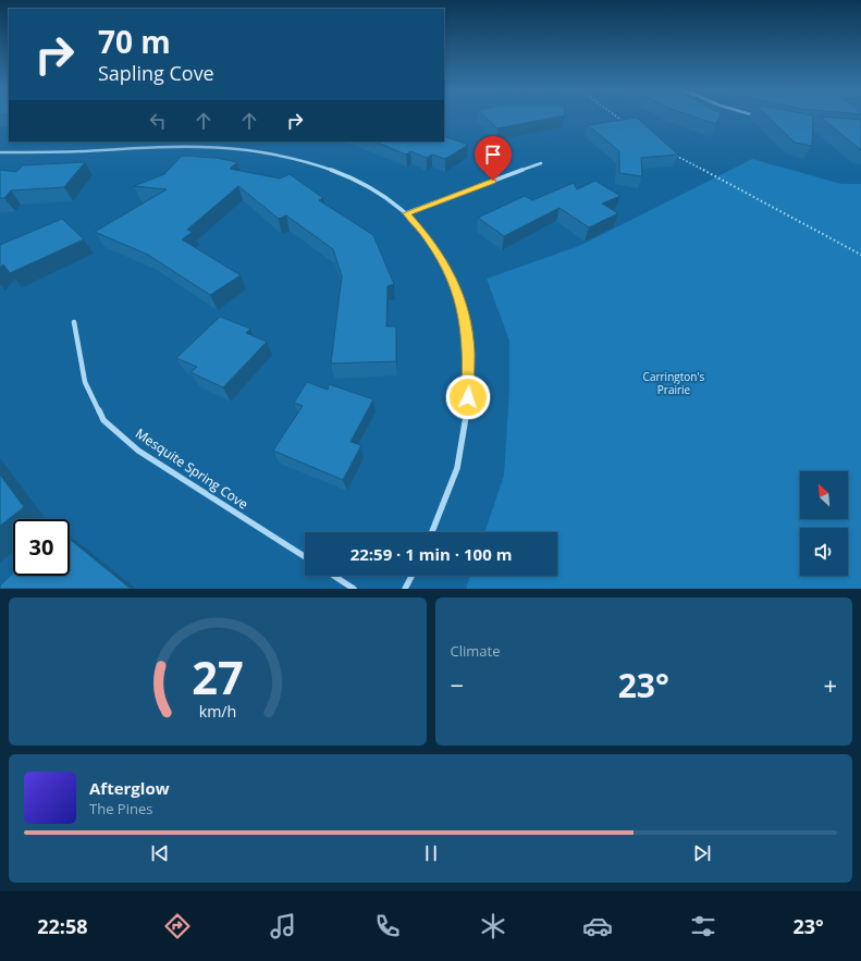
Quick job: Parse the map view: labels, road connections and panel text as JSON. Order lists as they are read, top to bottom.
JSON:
{
  "streets": {
    "street": ["Mesquite Spring Cove"]
  },
  "parks": ["Carrington's Prairie"],
  "north": "top left",
  "page": {
    "turn": ["70 m", "Sapling Cove"],
    "limit": "30",
    "trip": "22:59 · 1 min · 100 m",
    "tile": "Climate",
    "heat": ["−", "23°", "+"],
    "song": ["Afterglow", "The Pines"],
    "tabs": ["22:58", "23°"],
    "gauge": ["27", "km/h"]
  }
}
